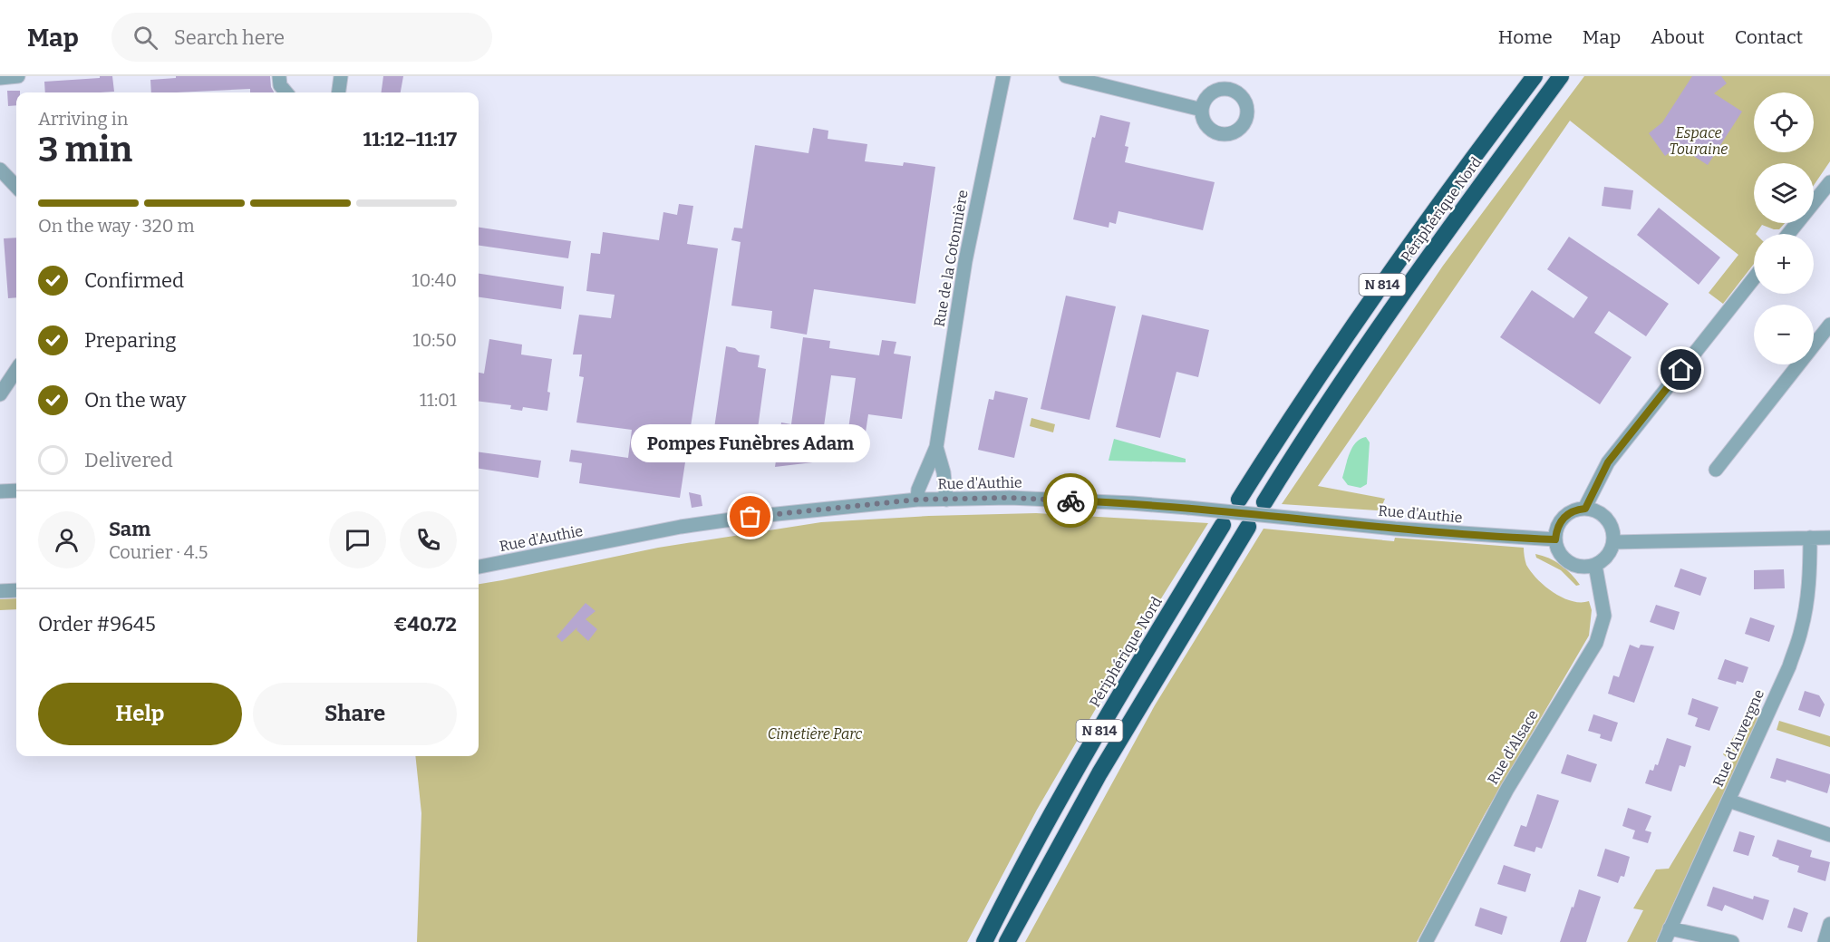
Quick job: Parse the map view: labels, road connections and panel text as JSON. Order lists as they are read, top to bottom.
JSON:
{
  "streets": {
    "highway": ["Périphérique Nord", "N 814"],
    "street": [
      "Rue de la Cotonnière",
      "Rue d'Authie",
      "Rue d'Auvergne",
      "Rue d'Alsace"
    ]
  },
  "crossings": [
    ["Rue de la Cotonnière", "Rue d'Authie"],
    ["Rue d'Authie", "Rue d'Alsace"]
  ],
  "parks": ["Espace Touraine", "Cimetière Parc"],
  "places": ["Pompes Funèbres Adam"],
  "page": {
    "header": "Map",
    "search": "Search here",
    "nav": [
      "Home",
      "Map",
      "About",
      "Contact"
    ],
    "map_buttons": ["+", "−"],
    "heading": ["3 min", "Arriving in", "11:12–11:17"],
    "panel": [
      "Sam",
      "Courier · 4.5",
      "Order #9645",
      "€40.72"
    ],
    "bar": "On the way · 320 m",
    "list": [
      ["Confirmed", "10:40"],
      ["Preparing", "10:50"],
      ["On the way", "11:01"],
      "Delivered"
    ],
    "bubble": "Pompes Funèbres Adam",
    "buttons": ["Help", "Share"]
  }
}
